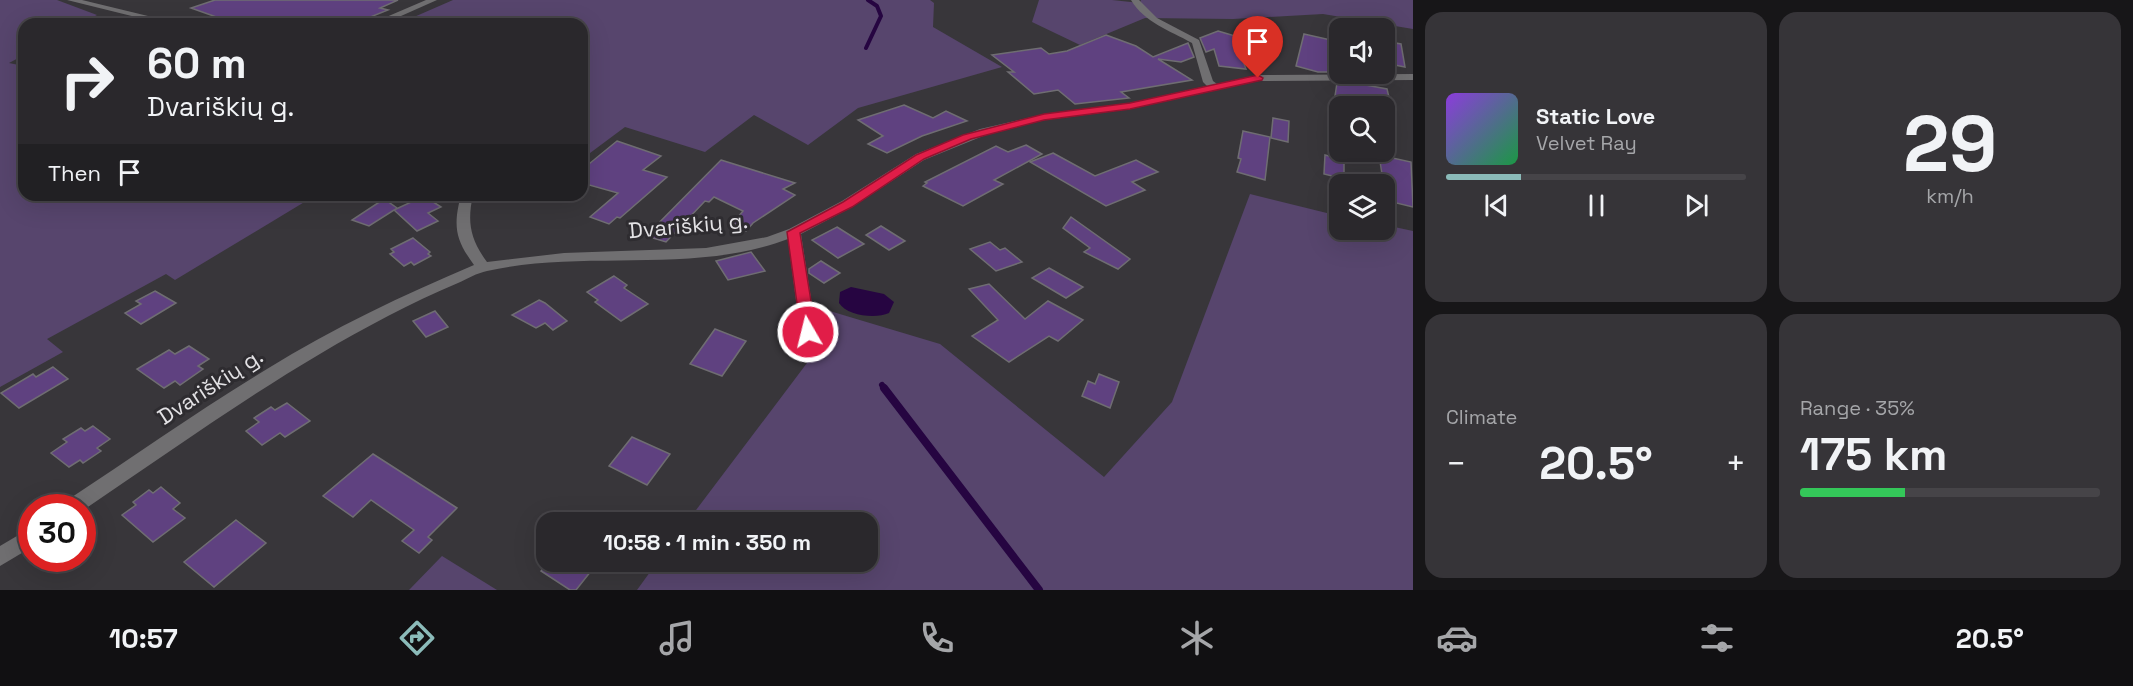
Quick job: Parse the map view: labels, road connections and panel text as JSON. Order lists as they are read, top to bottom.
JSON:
{
  "streets": {
    "street": ["Dvariškių g."]
  },
  "page": {
    "tile": [
      ["29", "km/h"],
      "Climate",
      ["Range · 35%", "175 km"]
    ],
    "turn": ["60 m", "Dvariškių g."],
    "song": ["Static Love", "Velvet Ray"],
    "then": "Then",
    "heat": ["−", "20.5°", "+"],
    "limit": "30",
    "trip": "10:58 · 1 min · 350 m",
    "tabs": ["10:57", "20.5°"]
  }
}
